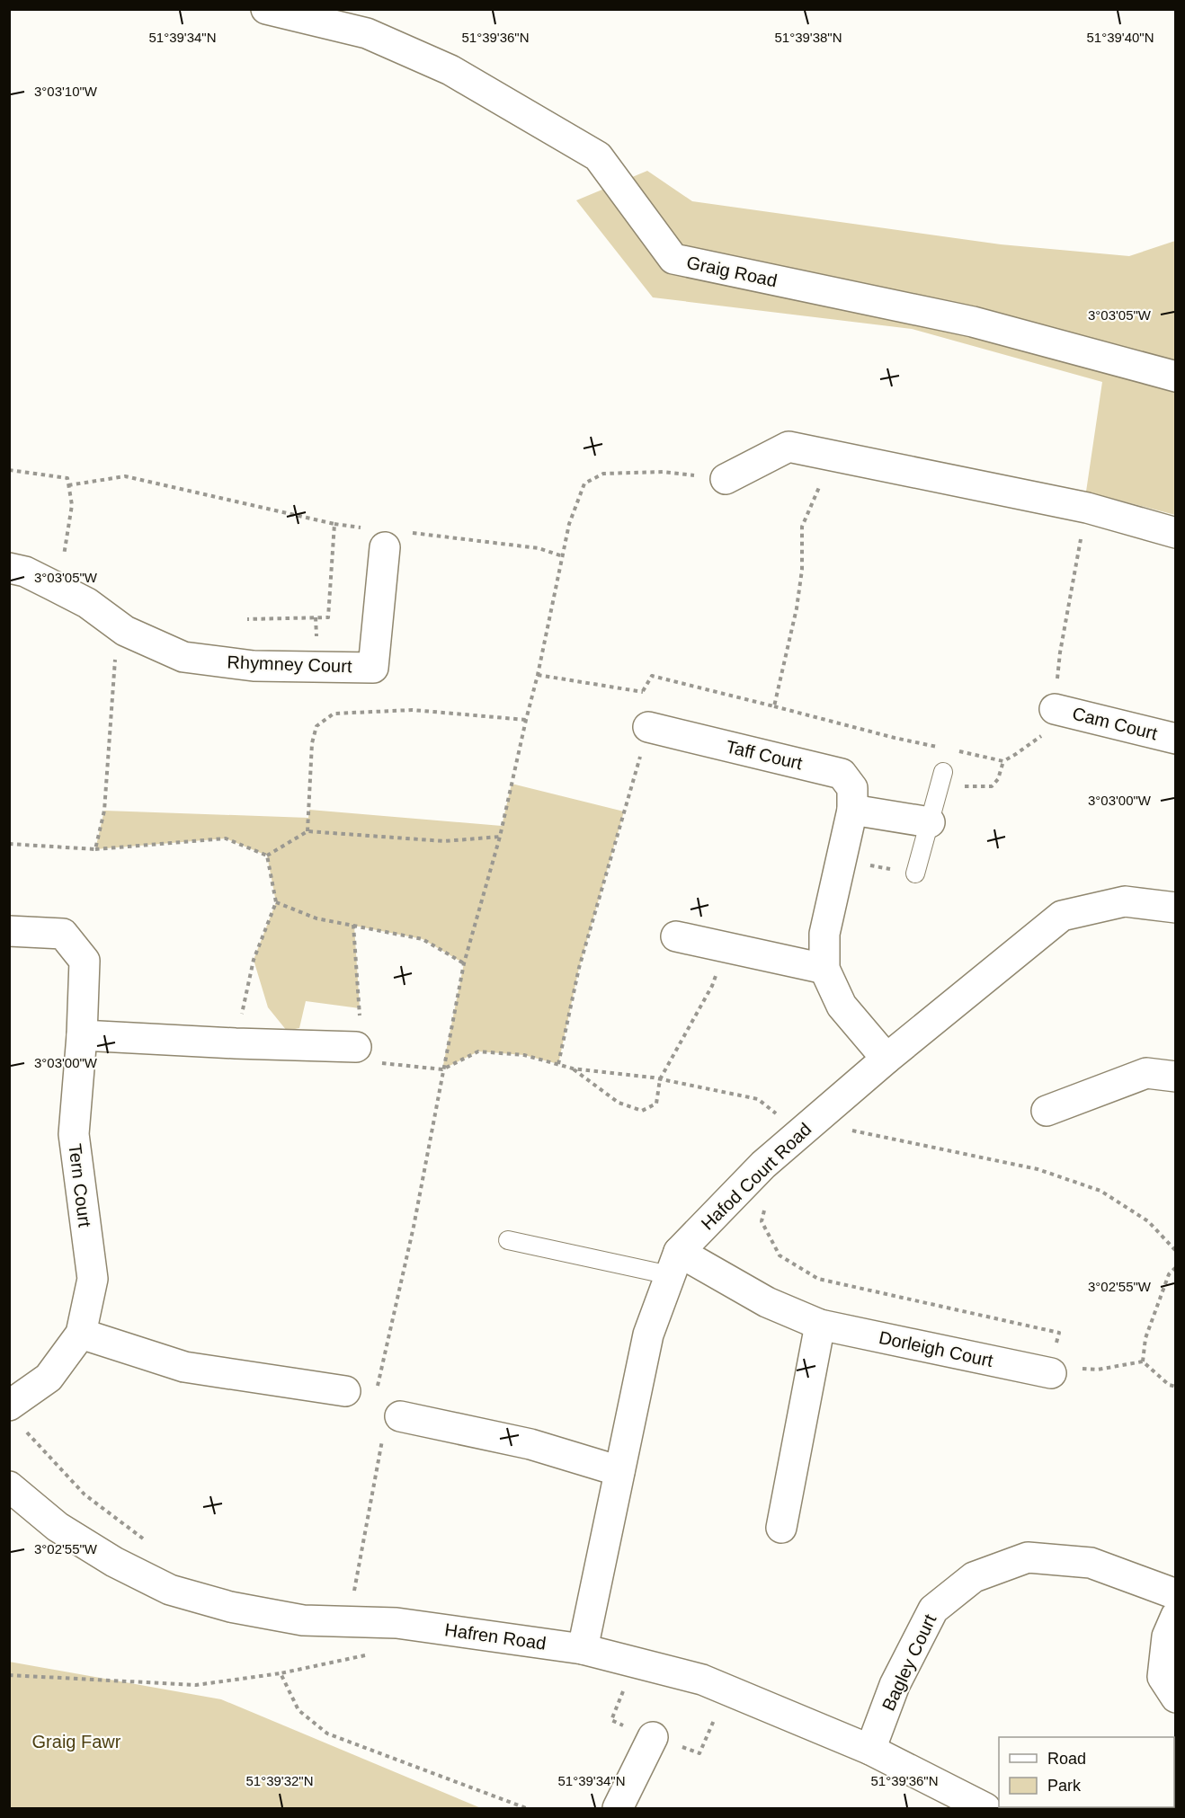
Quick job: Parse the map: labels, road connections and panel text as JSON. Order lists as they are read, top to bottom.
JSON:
{
  "streets": {
    "street": [
      "Graig Road",
      "Rhymney Court",
      "Cam Court",
      "Taff Court",
      "Hafod Court Road",
      "Tern Court",
      "Dorleigh Court",
      "Hafren Road",
      "Bagley Court"
    ]
  },
  "crossings": [
    ["Taff Court", "Hafod Court Road"],
    ["Hafod Court Road", "Dorleigh Court"],
    ["Hafod Court Road", "Hafren Road"],
    ["Hafren Road", "Bagley Court"]
  ],
  "parks": ["Graig Fawr"],
  "legend": ["Road", "Park"],
  "coordinates": [
    "51°39'34\"N",
    "51°39'36\"N",
    "51°39'40\"N",
    "51°39'38\"N",
    "3°03'10\"W",
    "3°03'05\"W",
    "3°03'00\"W",
    "3°02'55\"W",
    "51°39'32\"N"
  ]
}
